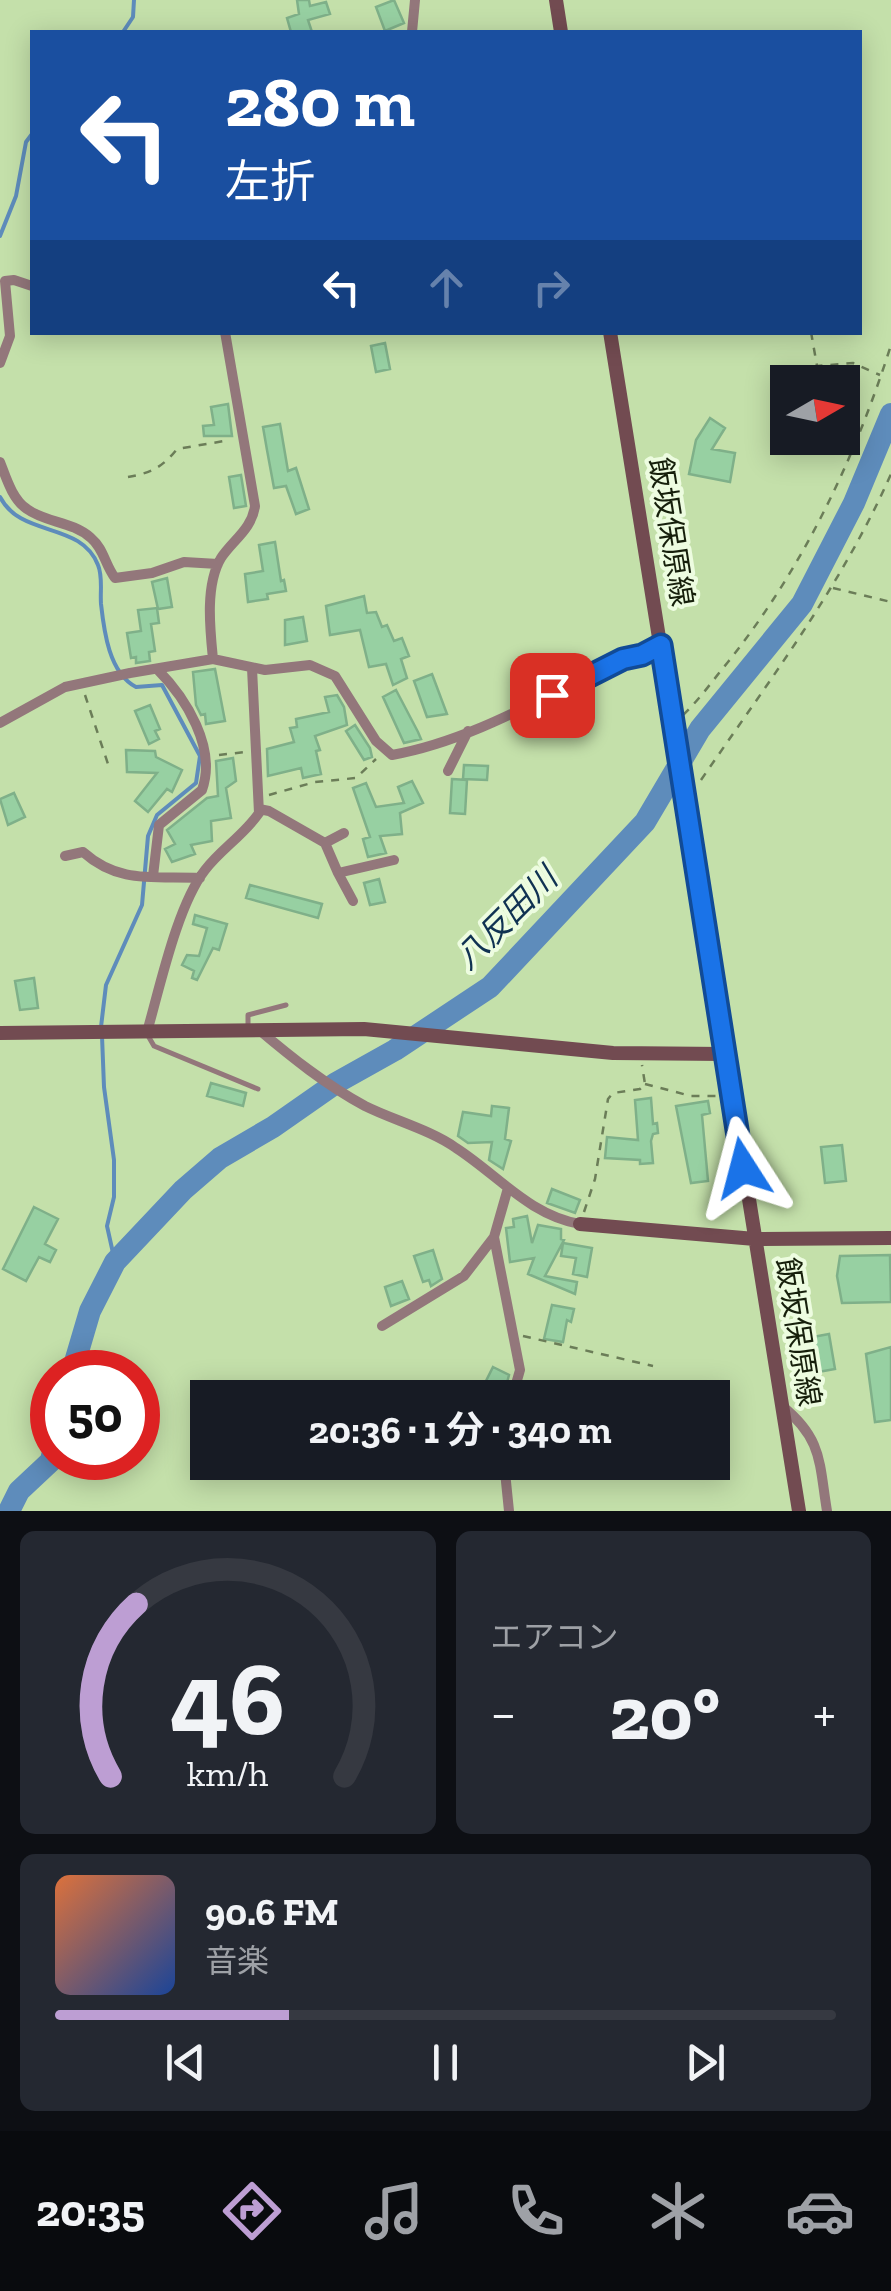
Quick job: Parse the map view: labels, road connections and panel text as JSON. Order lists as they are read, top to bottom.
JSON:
{
  "streets": {
    "main road": ["飯坂保原線"]
  },
  "water": ["八反田川"],
  "north": "right",
  "page": {
    "turn": ["280 m", "左折"],
    "limit": "50",
    "trip": "20:36 · 1 分 · 340 m",
    "tile": "エアコン",
    "heat": ["−", "20°", "+"],
    "song": ["90.6 FM", "音楽"],
    "tabs": "20:35",
    "gauge": ["46", "km/h"]
  }
}
